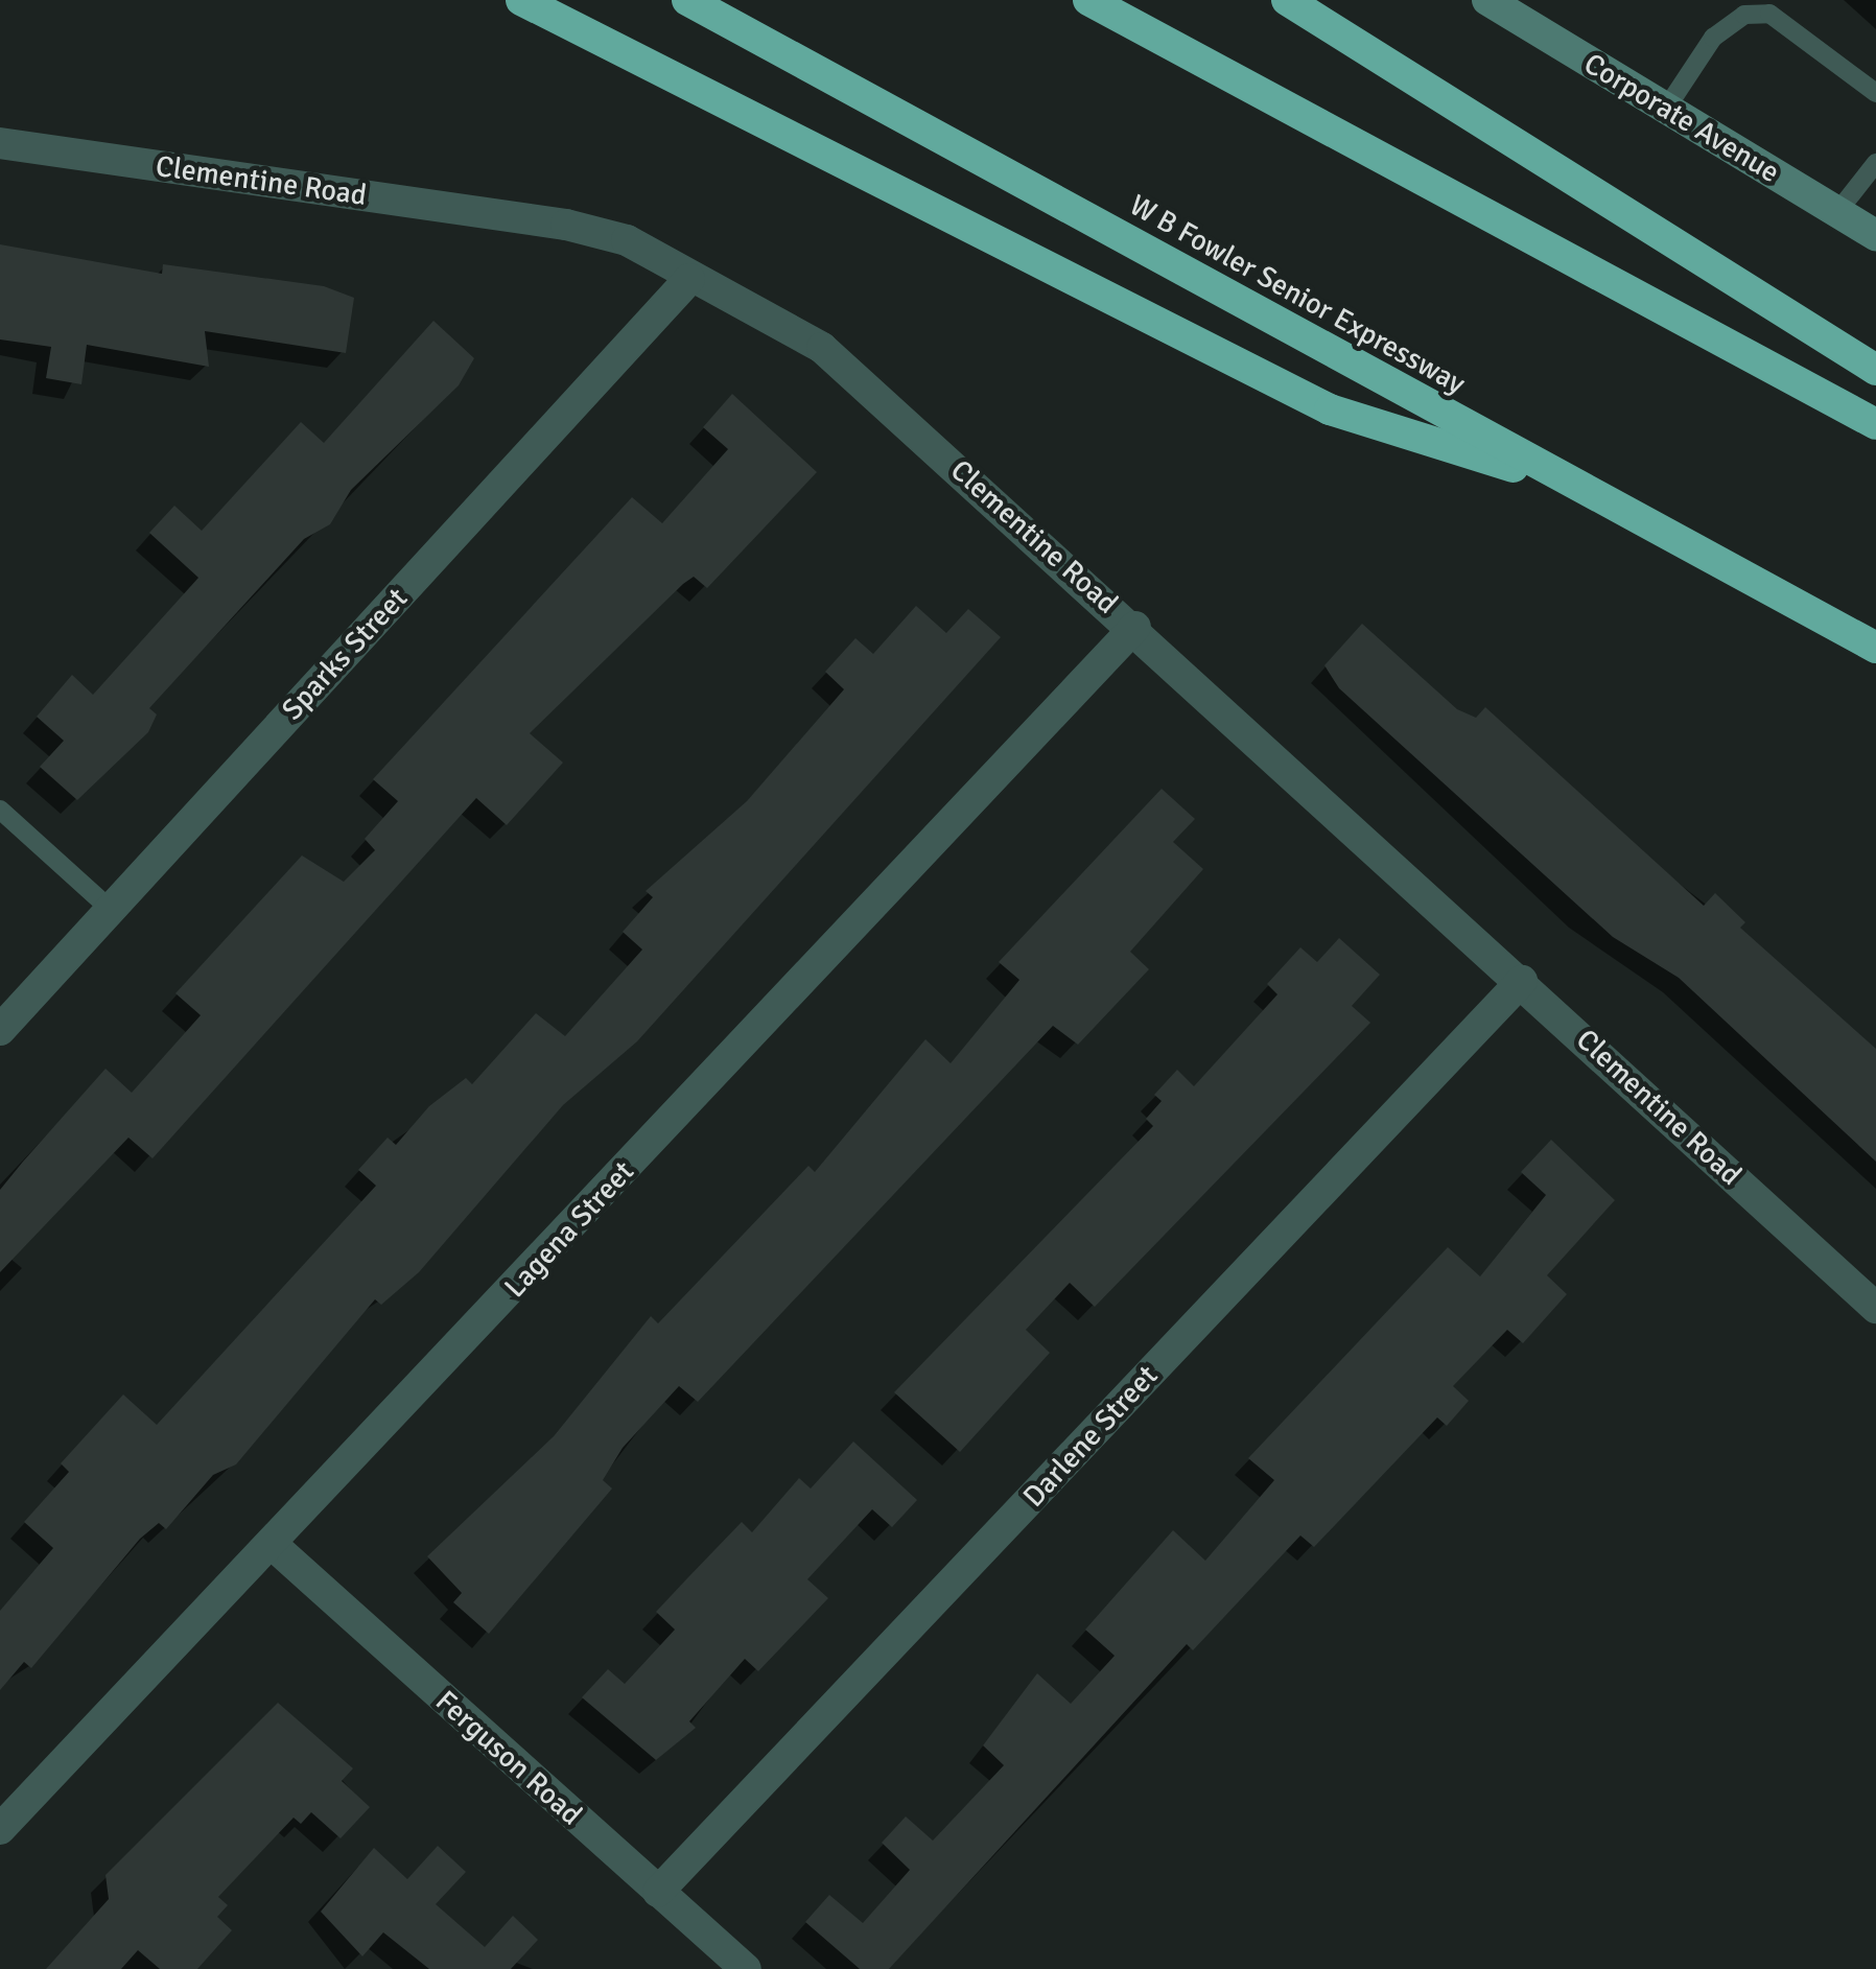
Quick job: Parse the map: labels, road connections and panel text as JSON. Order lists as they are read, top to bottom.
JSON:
{
  "streets": {
    "highway": ["W B Fowler Senior Expressway"],
    "street": [
      "Corporate Avenue",
      "Clementine Road",
      "Sparks Street",
      "Lagena Street",
      "Darlene Street",
      "Ferguson Road"
    ]
  },
  "crossings": [
    ["Clementine Road", "Sparks Street"],
    ["Clementine Road", "Lagena Street"],
    ["Clementine Road", "Darlene Street"],
    ["Lagena Street", "Ferguson Road"],
    ["Darlene Street", "Ferguson Road"]
  ]
}
